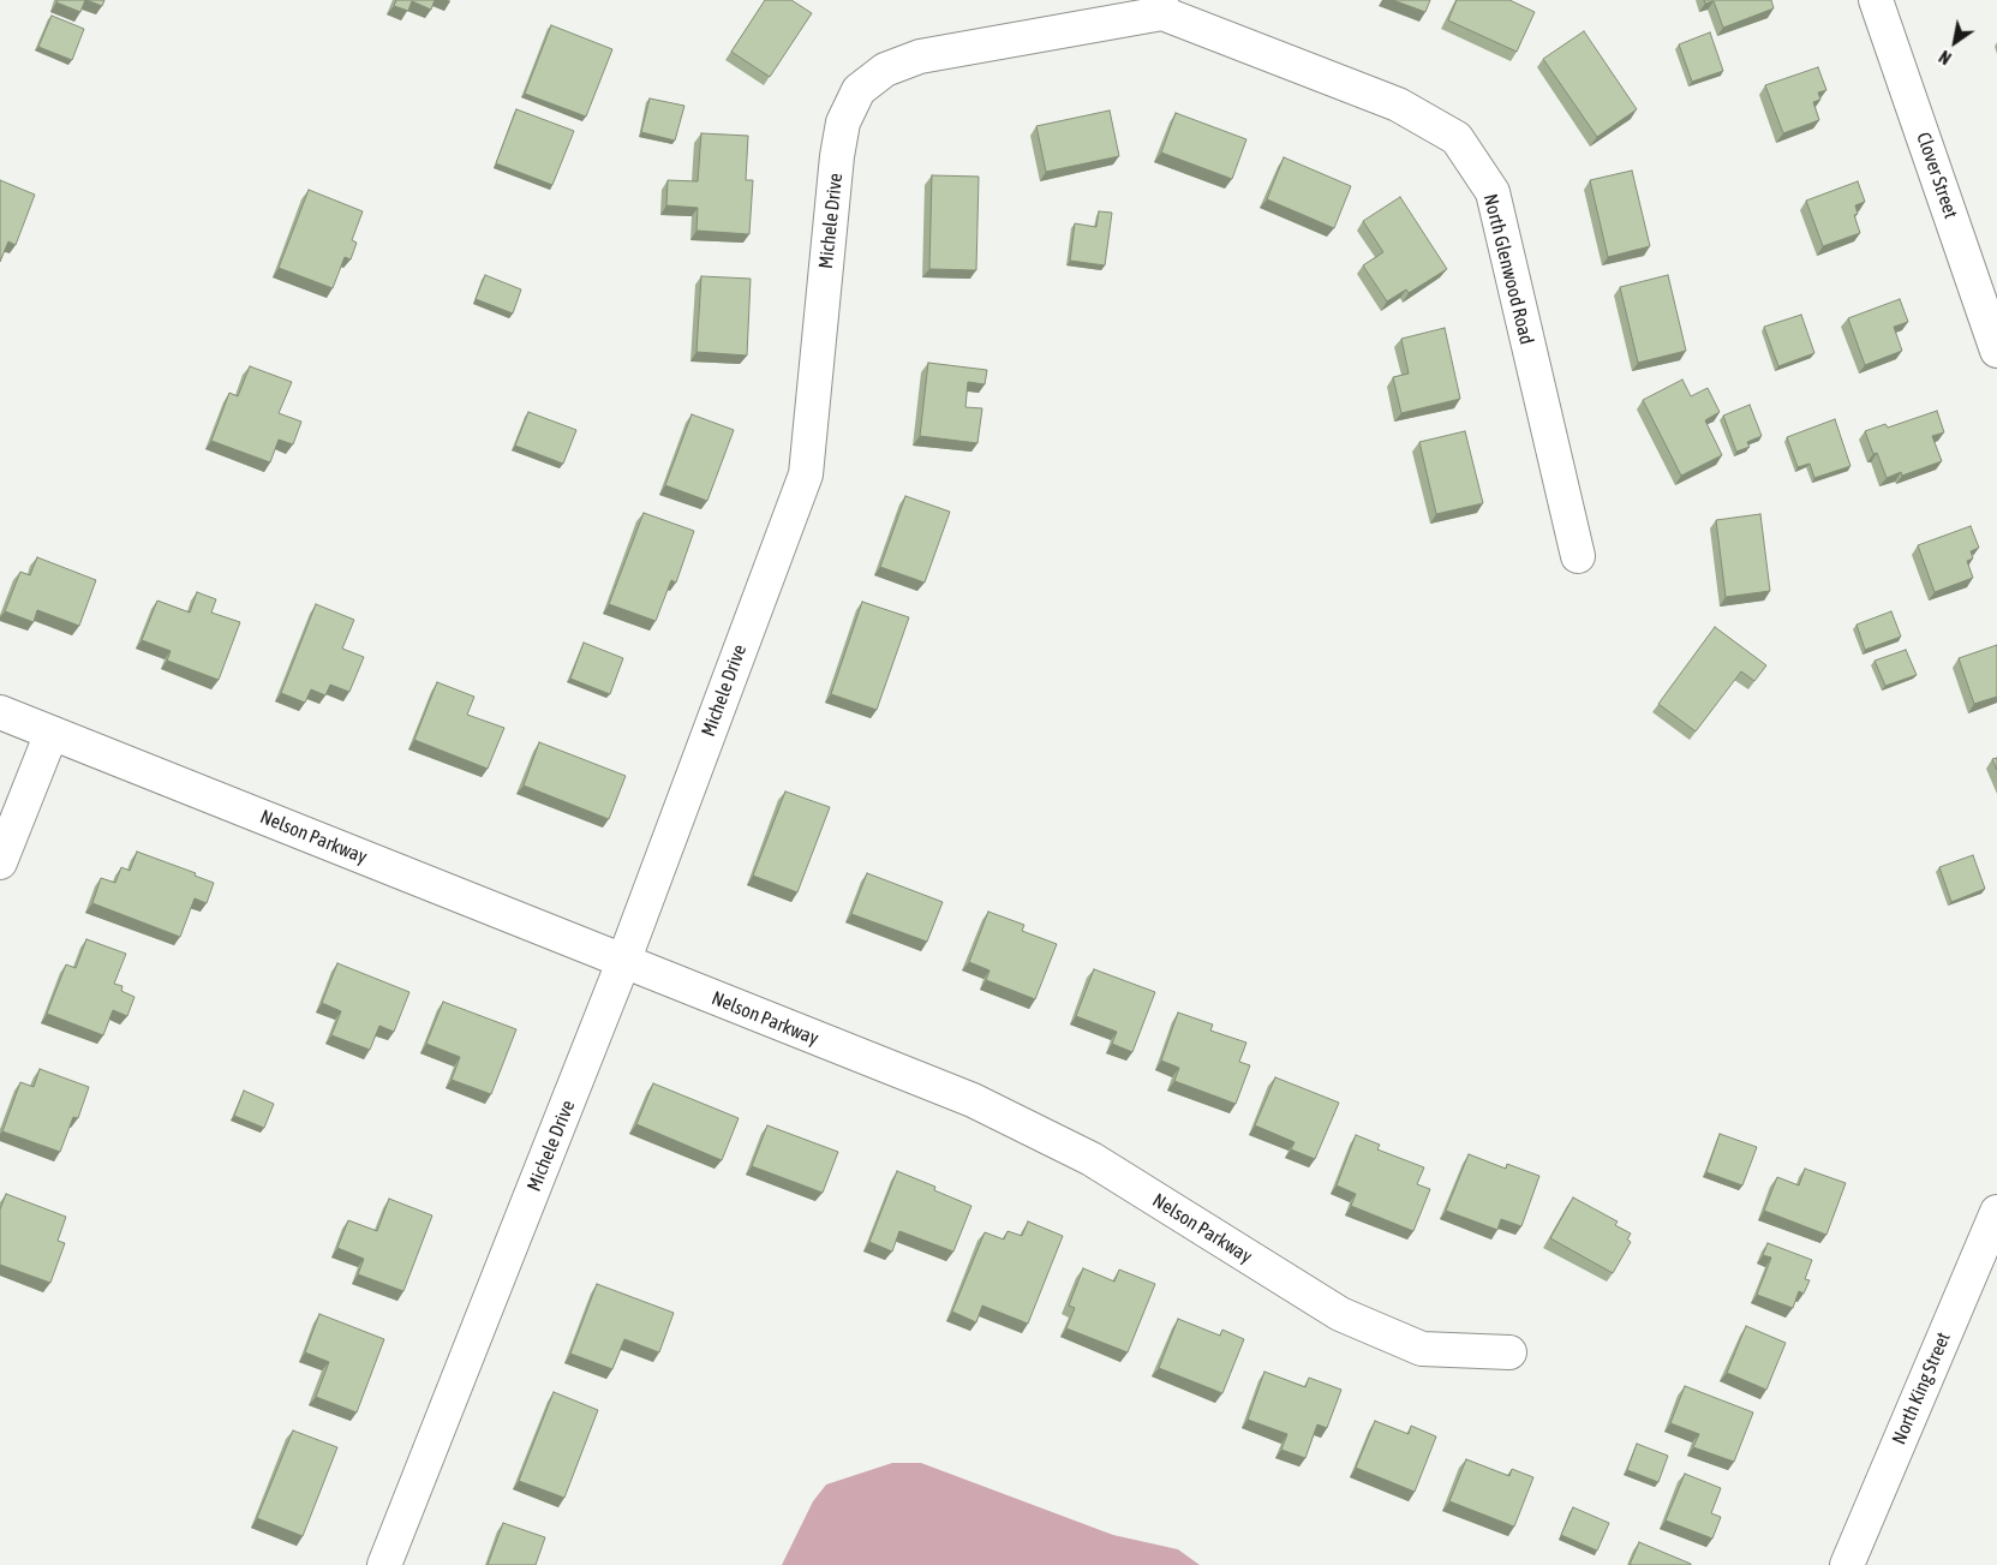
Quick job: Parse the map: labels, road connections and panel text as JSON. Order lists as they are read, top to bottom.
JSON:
{
  "streets": {
    "street": [
      "Clover Street",
      "Michele Drive",
      "North Glenwood Road",
      "Nelson Parkway",
      "North King Street"
    ]
  },
  "crossings": [
    ["Michele Drive", "North Glenwood Road"],
    ["Michele Drive", "Nelson Parkway"]
  ],
  "north": "bottom left"
}
